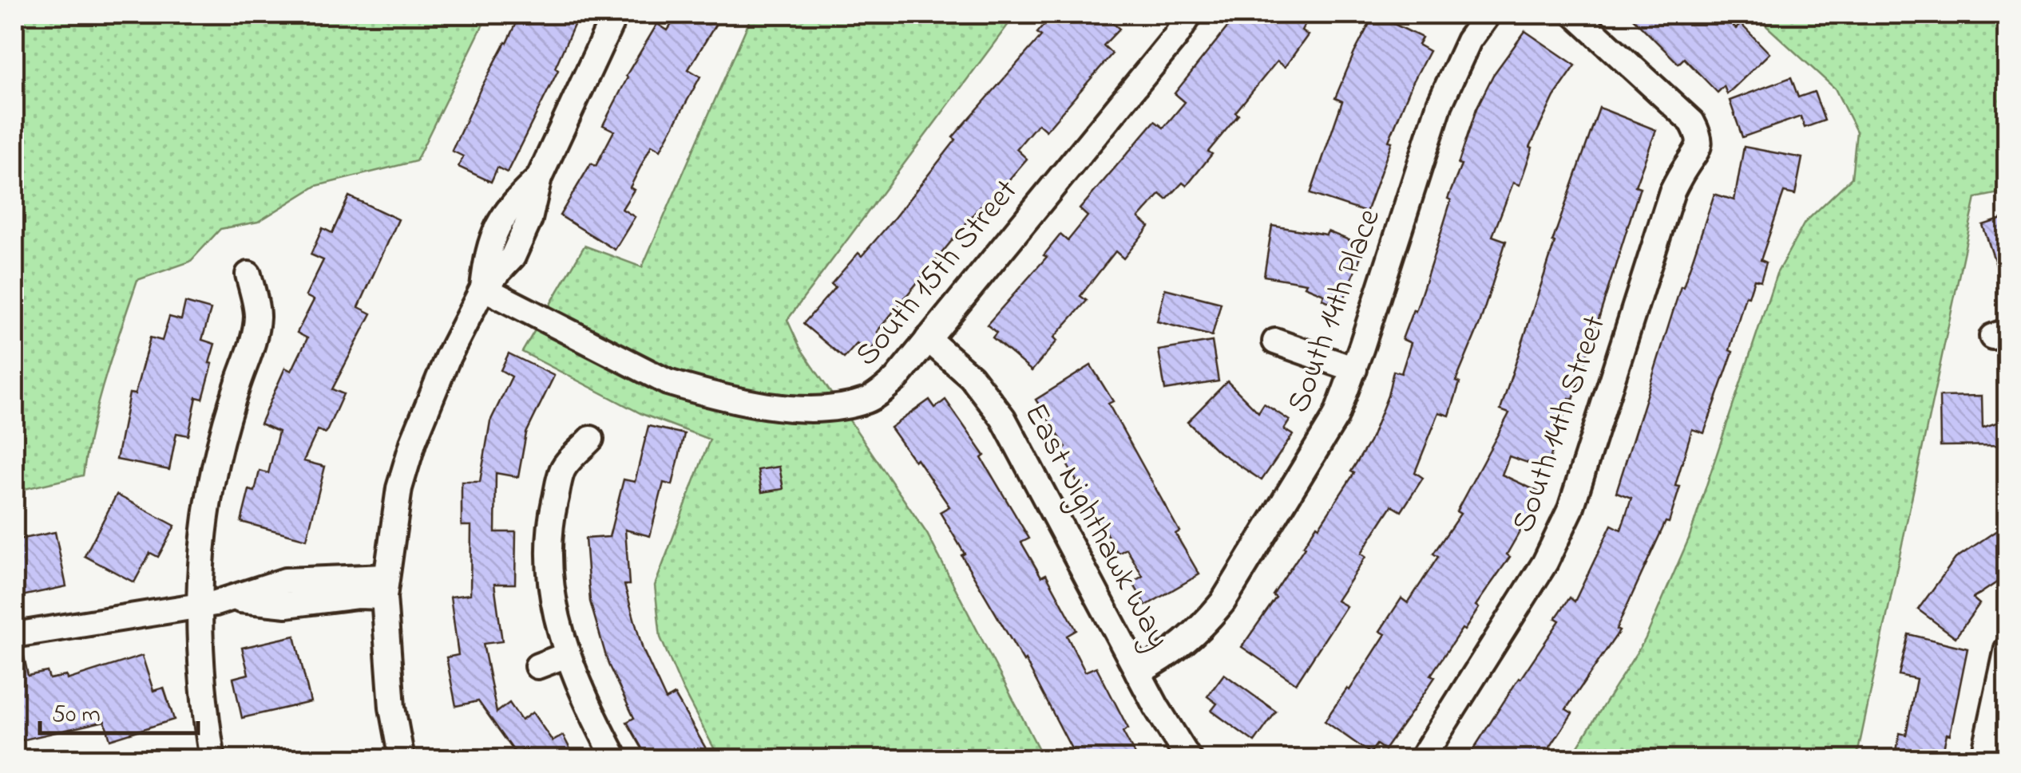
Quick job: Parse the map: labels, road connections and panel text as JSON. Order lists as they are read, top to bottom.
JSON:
{
  "streets": {
    "street": [
      "South 15th Street",
      "South 14th Place",
      "South 14th Street",
      "East Nighthawk Way"
    ]
  },
  "crossings": [
    ["South 15th Street", "East Nighthawk Way"],
    ["South 14th Place", "East Nighthawk Way"]
  ],
  "scale_bar": "50 m"
}
